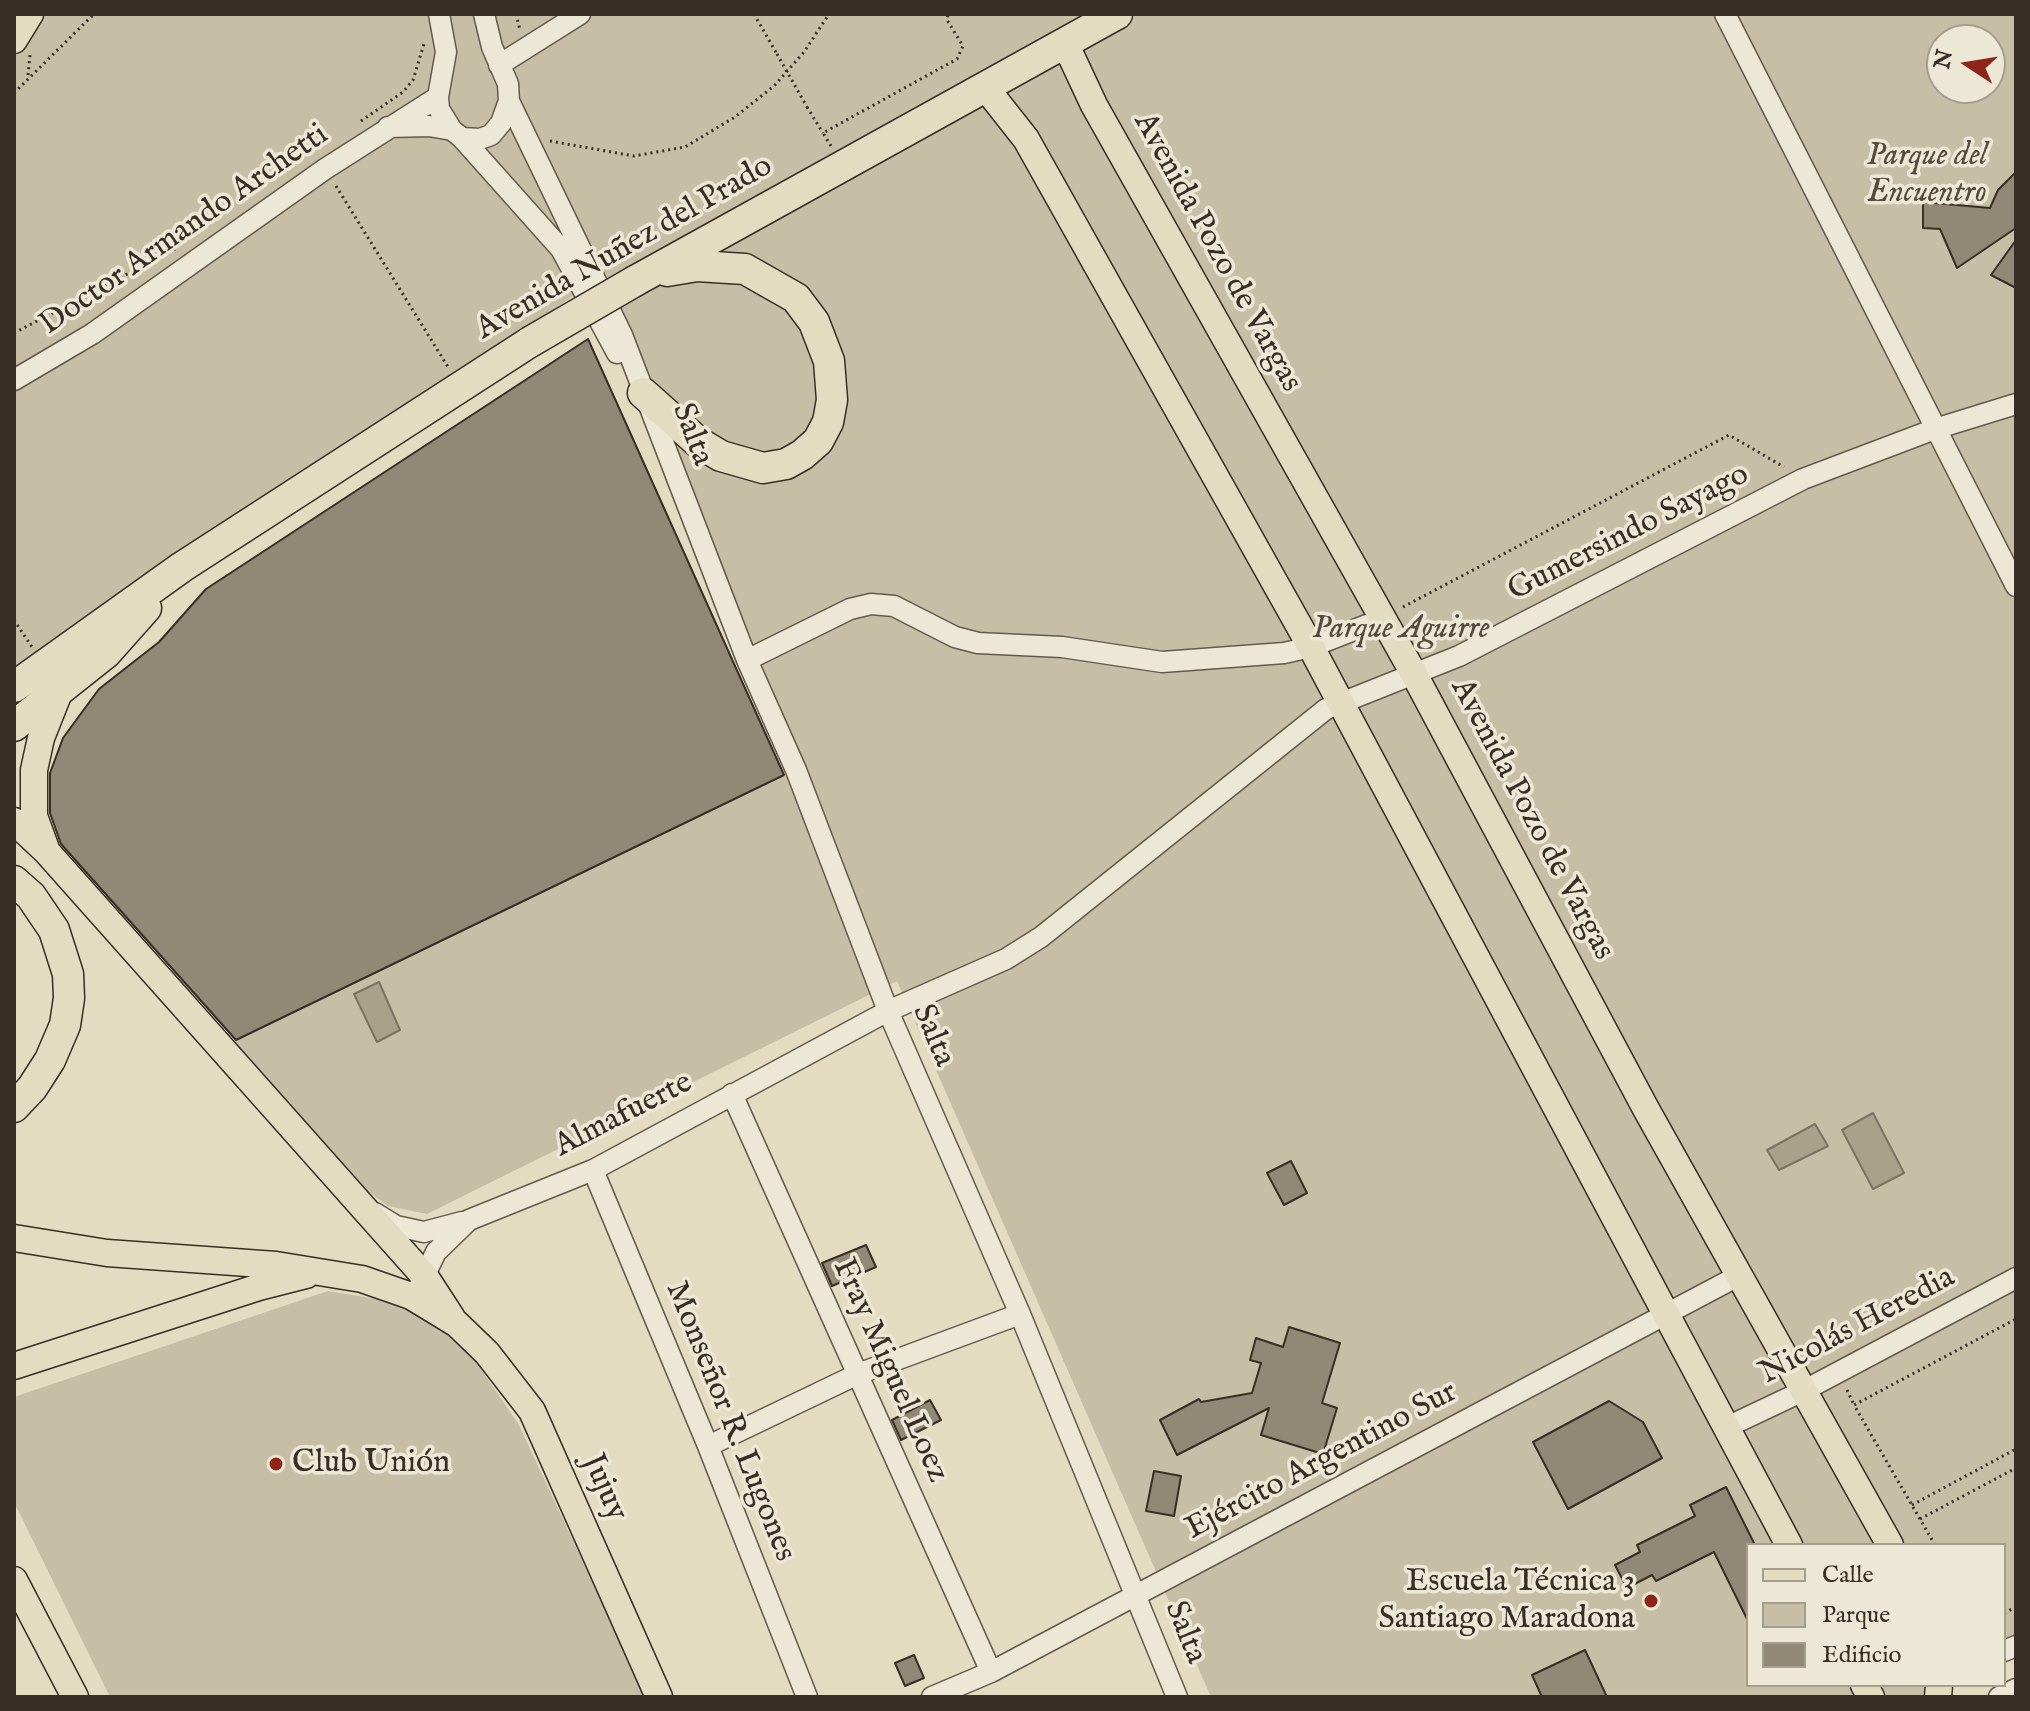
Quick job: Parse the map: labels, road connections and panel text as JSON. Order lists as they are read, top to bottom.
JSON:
{
  "streets": {
    "highway": ["Avenida Nuñez del Prado"],
    "main road": ["Avenida Pozo de Vargas", "Jujuy"],
    "street": [
      "Doctor Armando Archetti",
      "Salta",
      "Gumersindo Sayago",
      "Almafuerte",
      "Nicolás Heredia",
      "Fray Miguel Loez",
      "Monseñor R. Lugones",
      "Ejército Argentino Sur"
    ]
  },
  "crossings": [
    ["Avenida Nuñez del Prado", "Avenida Pozo de Vargas"],
    ["Avenida Pozo de Vargas", "Gumersindo Sayago"],
    ["Avenida Pozo de Vargas", "Nicolás Heredia"],
    ["Avenida Pozo de Vargas", "Ejército Argentino Sur"],
    ["Salta", "Gumersindo Sayago"],
    ["Salta", "Almafuerte"],
    ["Salta", "Ejército Argentino Sur"],
    ["Gumersindo Sayago", "Almafuerte"],
    ["Almafuerte", "Fray Miguel Loez"],
    ["Almafuerte", "Monseñor R. Lugones"],
    ["Almafuerte", "Jujuy"],
    ["Fray Miguel Loez", "Ejército Argentino Sur"]
  ],
  "parks": ["Parque del Encuentro", "Parque Aguirre"],
  "places": ["Club Unión", "Escuela Técnica 3 Santiago Maradona"],
  "legend": ["Calle", "Parque", "Edificio"],
  "north": "left"
}
